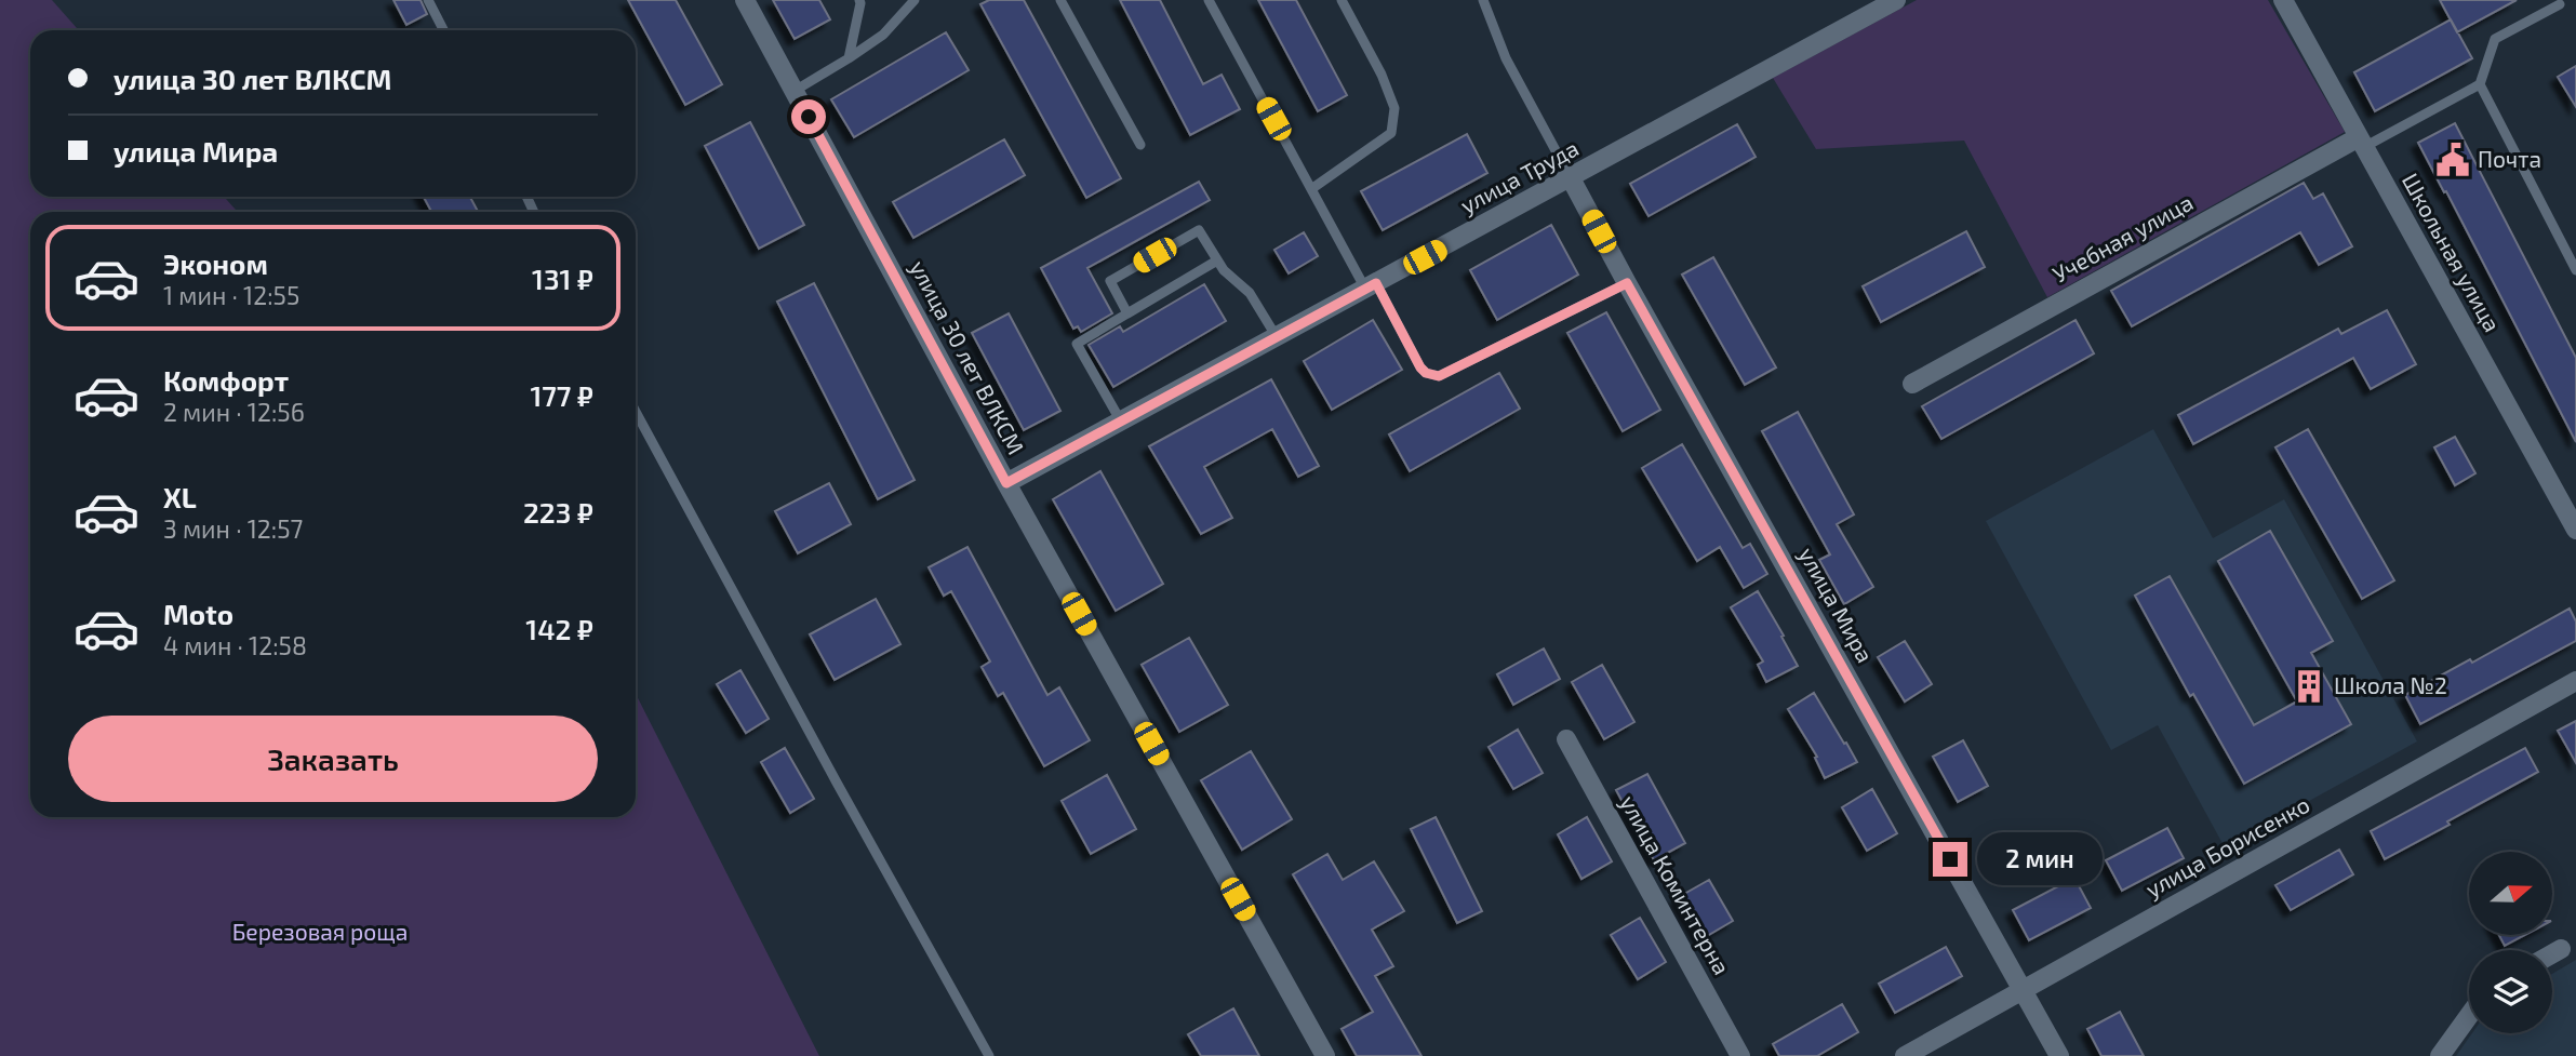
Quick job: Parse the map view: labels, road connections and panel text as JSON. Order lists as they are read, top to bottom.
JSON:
{
  "streets": {
    "street": [
      "улица Труда",
      "Учебная улица",
      "Школьная улица",
      "улица 30 лет ВЛКСМ",
      "улица Мира",
      "улица Борисенко",
      "улица Коминтерна"
    ]
  },
  "crossings": [
    ["улица Труда", "улица 30 лет ВЛКСМ"],
    ["улица Труда", "улица Мира"],
    ["Учебная улица", "Школьная улица"],
    ["улица Мира", "улица Борисенко"]
  ],
  "parks": ["Березовая роща"],
  "places": {
    "public building": ["Почта"],
    "building": ["Школа №2"]
  },
  "north": "right",
  "page": {
    "banner": ["улица 30 лет ВЛКСМ", "улица Мира"],
    "list": [
      {
        "name": "Эконом",
        "note": "1 мин · 12:55",
        "value": "131 ₽"
      },
      {
        "name": "Комфорт",
        "note": "2 мин · 12:56",
        "value": "177 ₽"
      },
      {
        "name": "XL",
        "note": "3 мин · 12:57",
        "value": "223 ₽"
      },
      {
        "name": "Moto",
        "note": "4 мин · 12:58",
        "value": "142 ₽"
      }
    ],
    "buttons": "Заказать",
    "bubble": "2 мин"
  }
}
